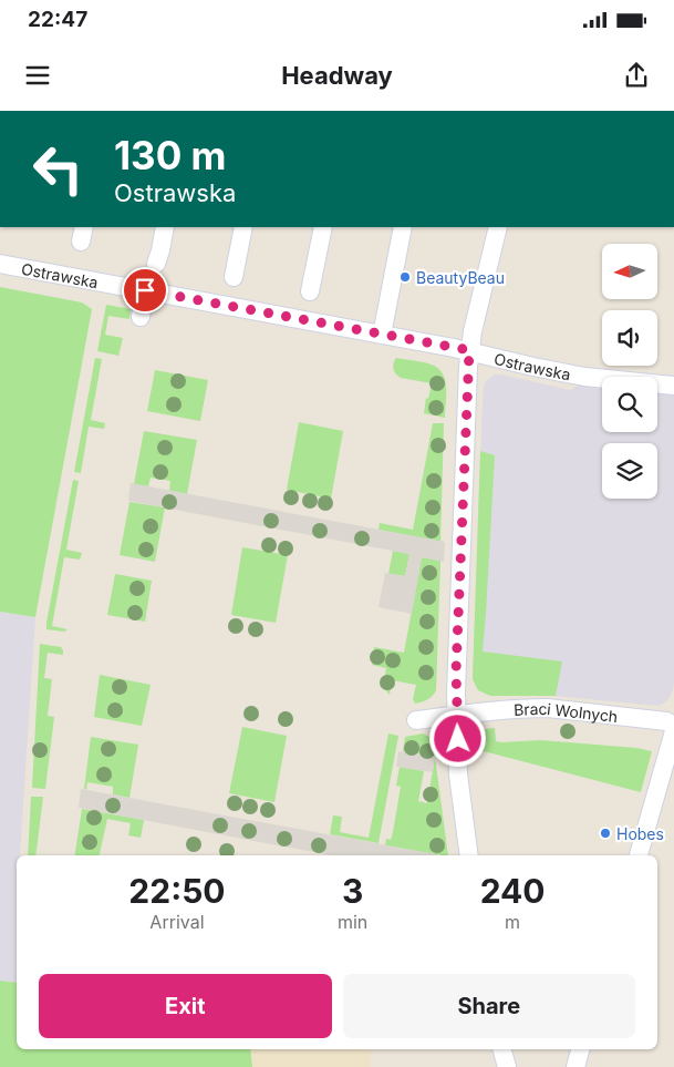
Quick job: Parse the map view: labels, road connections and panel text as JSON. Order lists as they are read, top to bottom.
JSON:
{
  "streets": {
    "street": ["Ostrawska", "Braci Wolnych"]
  },
  "places": ["BeautyBeau", "Hobes"],
  "north": "left",
  "page": {
    "status": "22:47",
    "header": "Headway",
    "turn": ["130 m", "Ostrawska"],
    "eta": [
      "22:50",
      "Arrival",
      "3",
      "min",
      "240",
      "m"
    ],
    "buttons": ["Exit", "Share"]
  }
}
